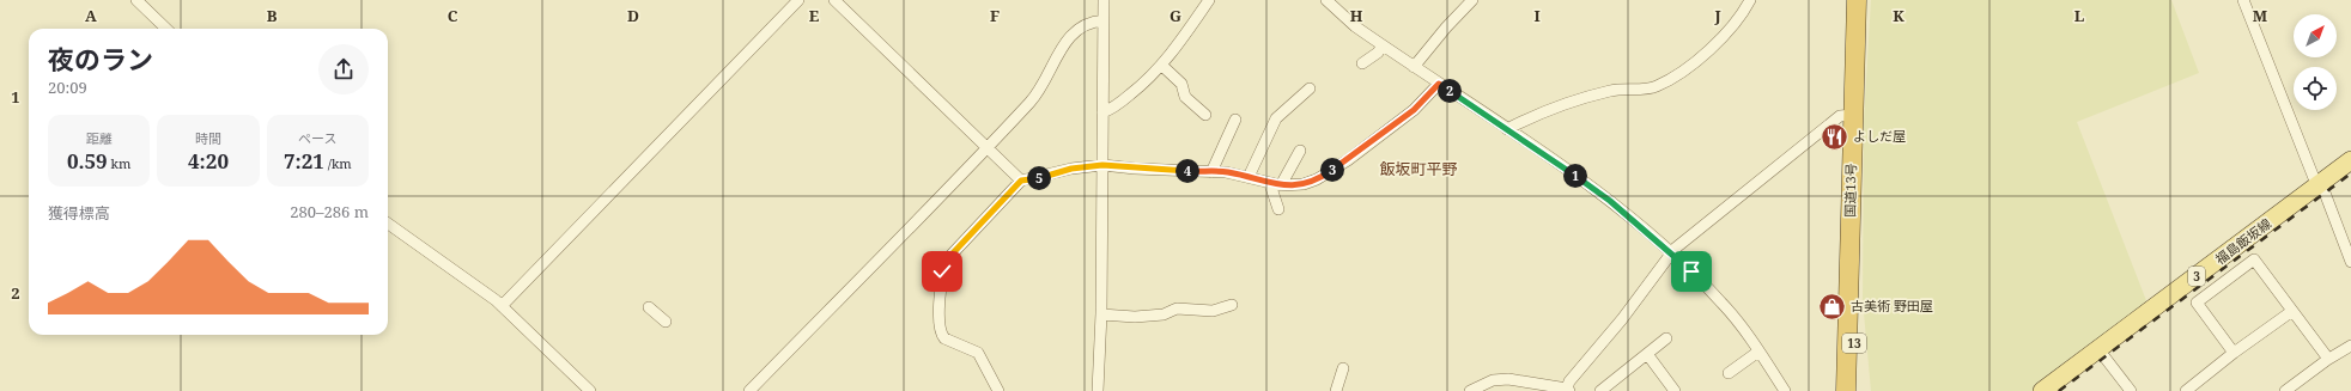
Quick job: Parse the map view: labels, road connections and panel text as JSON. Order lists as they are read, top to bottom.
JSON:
{
  "streets": {
    "highway": ["国道13号", "13"],
    "main road": ["福島飯坂線", "3"]
  },
  "districts": ["飯坂町平野"],
  "places": {
    "restaurant": ["よしだ屋"],
    "shop": ["古美術 野田屋"]
  },
  "north": "top right",
  "page": {
    "heading": ["夜のラン", "20:09"],
    "pins": [
      "2",
      "3",
      "4",
      "1",
      "5"
    ],
    "stats": [
      ["距離", "0.59 km"],
      ["時間", "4:20"],
      ["ペース", "7:21 /km"]
    ],
    "chart": ["獲得標高", "280–286 m"]
  },
  "grid": {
    "columns": [
      "A",
      "B",
      "C",
      "D",
      "E",
      "F",
      "G",
      "H",
      "I",
      "J",
      "K",
      "L",
      "M"
    ],
    "rows": ["1", "2"]
  }
}
